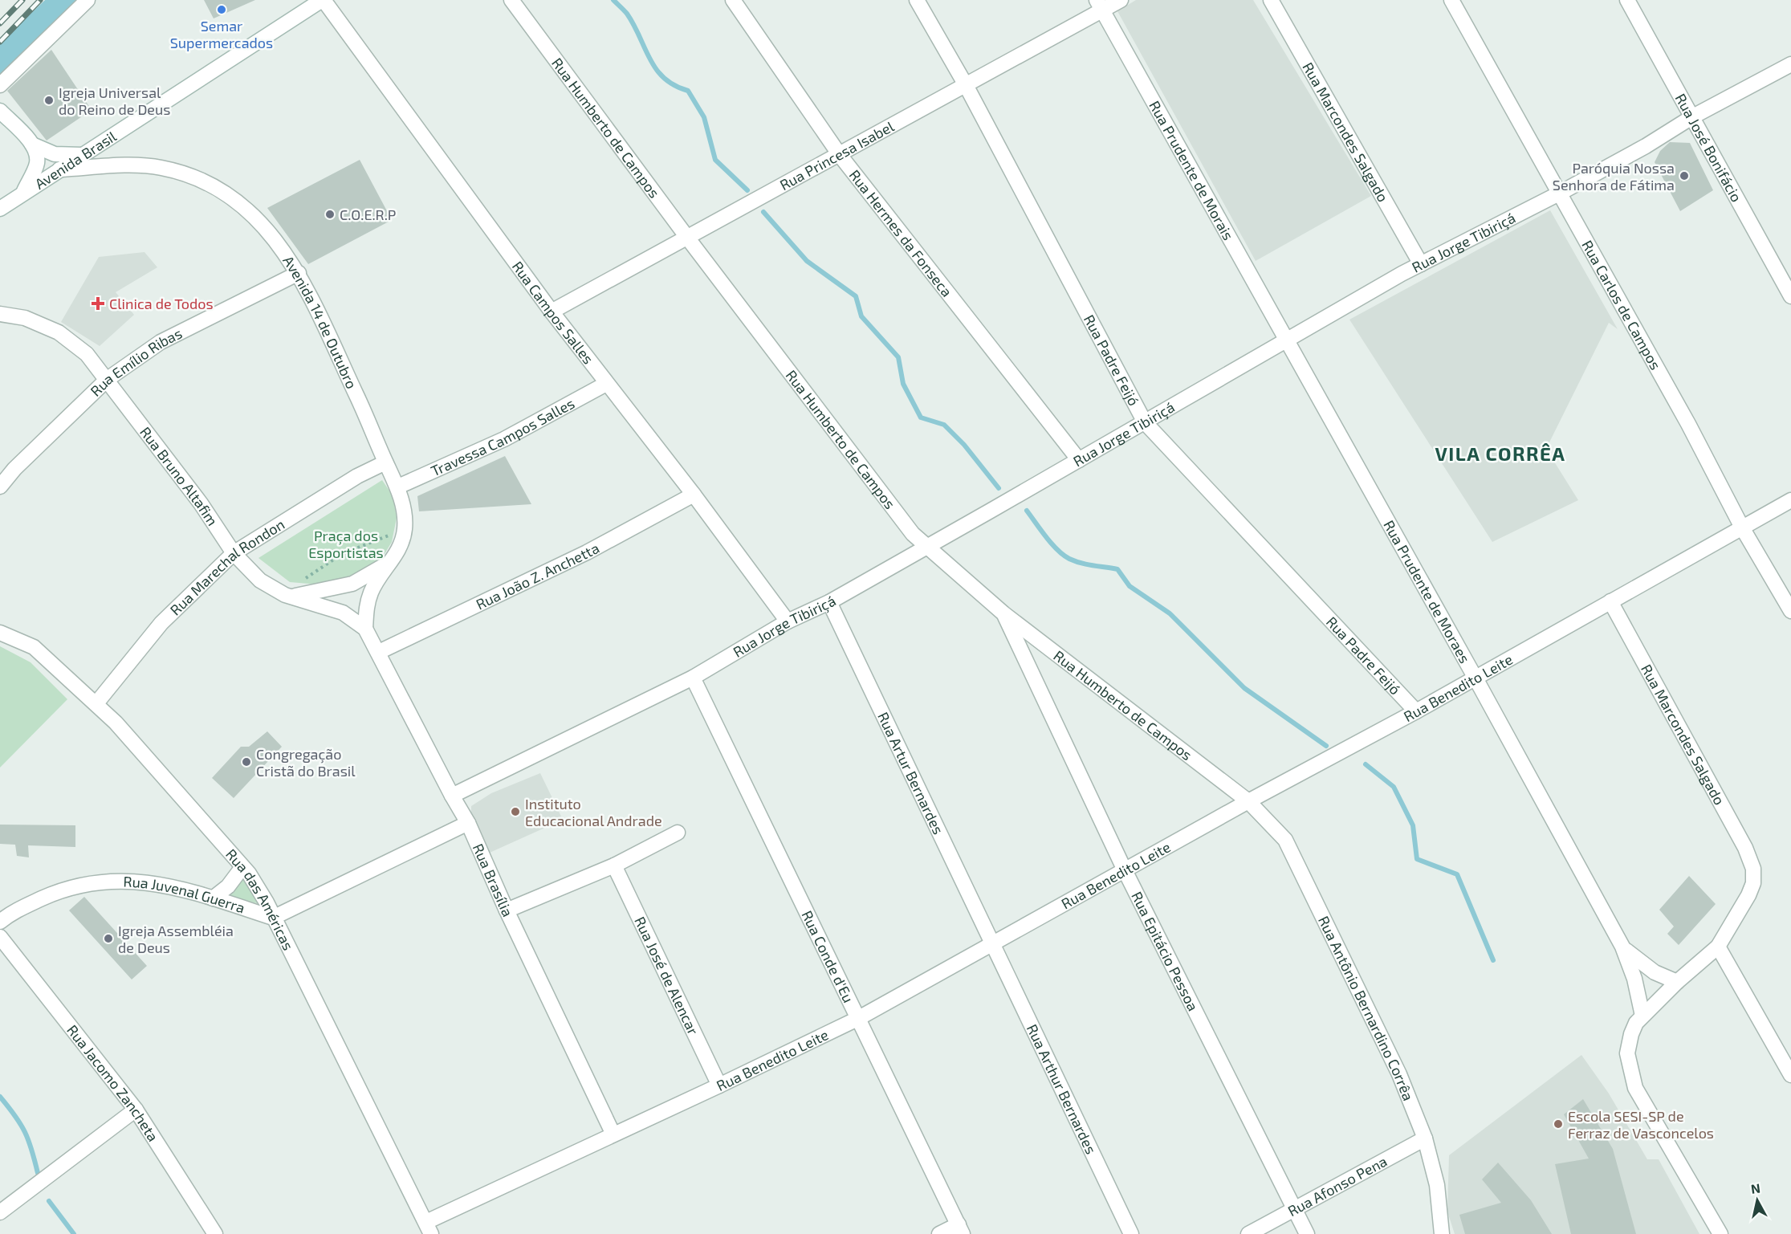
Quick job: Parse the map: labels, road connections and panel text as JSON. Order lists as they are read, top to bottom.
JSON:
{
  "streets": {
    "street": [
      "Rua Humberto de Campos",
      "Rua Marcondes Salgado",
      "Rua José Bonifácio",
      "Rua Princesa Isabel",
      "Avenida Brasil",
      "Rua Prudente de Morais",
      "Rua Hermes da Fonseca",
      "Rua Jorge Tibiriçá",
      "Rua Carlos de Campos",
      "Rua Campos Salles",
      "Avenida 14 de Outubro",
      "Rua Padre Feijó",
      "Rua Emílio Ribas",
      "Travessa Campos Salles",
      "Rua Bruno Altafim",
      "Rua Marechal Rondon",
      "Rua João Z. Anchetta",
      "Rua Prudente de Moraes",
      "Rua Benedito Leite",
      "Rua Artur Bernardes",
      "Rua Brasília",
      "Rua Juvenal Guerra",
      "Rua das Américas",
      "Rua Epitácio Pessoa",
      "Rua Conde d'Eu",
      "Rua José de Alencar",
      "Rua Antônio Bernardino Corrêa",
      "Rua Jacomo Zancheta",
      "Rua Arthur Bernardes",
      "Rua Afonso Pena"
    ]
  },
  "crossings": [
    ["Rua Humberto de Campos", "Rua Princesa Isabel"],
    ["Rua Humberto de Campos", "Rua Jorge Tibiriçá"],
    ["Rua Humberto de Campos", "Rua Benedito Leite"],
    ["Rua Humberto de Campos", "Rua Epitácio Pessoa"],
    ["Rua Humberto de Campos", "Rua Antônio Bernardino Corrêa"],
    ["Rua Marcondes Salgado", "Rua Jorge Tibiriçá"],
    ["Rua Marcondes Salgado", "Rua Benedito Leite"],
    ["Rua José Bonifácio", "Rua Jorge Tibiriçá"],
    ["Rua Princesa Isabel", "Rua Prudente de Morais"],
    ["Rua Princesa Isabel", "Rua Hermes da Fonseca"],
    ["Rua Princesa Isabel", "Rua Campos Salles"],
    ["Rua Princesa Isabel", "Rua Padre Feijó"],
    ["Avenida Brasil", "Rua Campos Salles"],
    ["Avenida Brasil", "Avenida 14 de Outubro"],
    ["Rua Prudente de Morais", "Rua Jorge Tibiriçá"],
    ["Rua Prudente de Morais", "Rua Prudente de Moraes"],
    ["Rua Hermes da Fonseca", "Rua Jorge Tibiriçá"],
    ["Rua Jorge Tibiriçá", "Rua Carlos de Campos"],
    ["Rua Jorge Tibiriçá", "Rua Campos Salles"],
    ["Rua Jorge Tibiriçá", "Rua Padre Feijó"],
    ["Rua Jorge Tibiriçá", "Rua Prudente de Moraes"],
    ["Rua Jorge Tibiriçá", "Rua Artur Bernardes"],
    ["Rua Jorge Tibiriçá", "Rua Brasília"],
    ["Rua Jorge Tibiriçá", "Rua Conde d'Eu"],
    ["Rua Carlos de Campos", "Rua Benedito Leite"],
    ["Rua Campos Salles", "Travessa Campos Salles"],
    ["Rua Campos Salles", "Rua João Z. Anchetta"],
    ["Avenida 14 de Outubro", "Rua Emílio Ribas"],
    ["Avenida 14 de Outubro", "Travessa Campos Salles"],
    ["Avenida 14 de Outubro", "Rua Bruno Altafim"],
    ["Avenida 14 de Outubro", "Rua Marechal Rondon"],
    ["Avenida 14 de Outubro", "Rua Brasília"],
    ["Rua Padre Feijó", "Rua Benedito Leite"],
    ["Rua Emílio Ribas", "Rua Bruno Altafim"],
    ["Rua Bruno Altafim", "Rua Marechal Rondon"],
    ["Rua Bruno Altafim", "Rua Brasília"],
    ["Rua Marechal Rondon", "Rua das Américas"],
    ["Rua João Z. Anchetta", "Rua Brasília"],
    ["Rua Prudente de Moraes", "Rua Benedito Leite"],
    ["Rua Benedito Leite", "Rua Artur Bernardes"],
    ["Rua Benedito Leite", "Rua Brasília"],
    ["Rua Benedito Leite", "Rua das Américas"],
    ["Rua Benedito Leite", "Rua Epitácio Pessoa"],
    ["Rua Benedito Leite", "Rua Conde d'Eu"],
    ["Rua Benedito Leite", "Rua José de Alencar"],
    ["Rua Benedito Leite", "Rua Antônio Bernardino Corrêa"],
    ["Rua Benedito Leite", "Rua Arthur Bernardes"],
    ["Rua Artur Bernardes", "Rua Arthur Bernardes"],
    ["Rua Juvenal Guerra", "Rua das Américas"],
    ["Rua Epitácio Pessoa", "Rua Afonso Pena"],
    ["Rua Antônio Bernardino Corrêa", "Rua Afonso Pena"]
  ],
  "districts": ["VILA CORRÊA"],
  "parks": ["Praça dos Esportistas"],
  "places": {
    "other": [
      "Semar Supermercados",
      "Igreja Universal do Reino de Deus",
      "Paróquia Nossa Senhora de Fátima",
      "C.O.E.R.P",
      "Congregação Cristã do Brasil",
      "Instituto Educacional Andrade",
      "Igreja Assembléia de Deus",
      "Escola SESI-SP de Ferraz de Vasconcelos"
    ],
    "health": ["Clinica de Todos"]
  },
  "north": "top"
}
